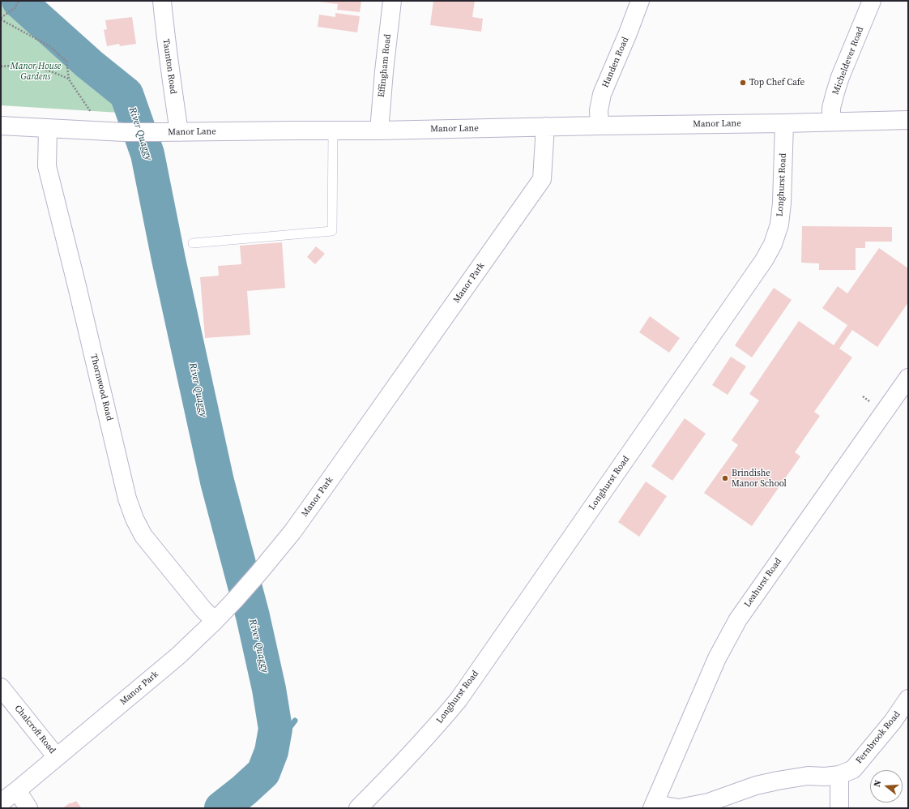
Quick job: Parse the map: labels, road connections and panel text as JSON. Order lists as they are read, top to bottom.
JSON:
{
  "streets": {
    "street": [
      "Micheldever Road",
      "Handen Road",
      "Effingham Road",
      "Taunton Road",
      "Manor Lane",
      "Longhurst Road",
      "Manor Park",
      "Thornwood Road",
      "Leahurst Road",
      "Chalcroft Road",
      "Fernbrook Road"
    ]
  },
  "crossings": [
    ["Micheldever Road", "Manor Lane"],
    ["Handen Road", "Manor Lane"],
    ["Effingham Road", "Manor Lane"],
    ["Taunton Road", "Manor Lane"],
    ["Manor Lane", "Longhurst Road"],
    ["Manor Lane", "Manor Park"],
    ["Manor Lane", "Thornwood Road"],
    ["Manor Park", "Thornwood Road"],
    ["Manor Park", "Chalcroft Road"],
    ["Leahurst Road", "Fernbrook Road"]
  ],
  "water": ["River Quaggy"],
  "parks": ["Manor House Gardens"],
  "places": ["Top Chef Cafe", "Brindishe Manor School"],
  "north": "left"
}
